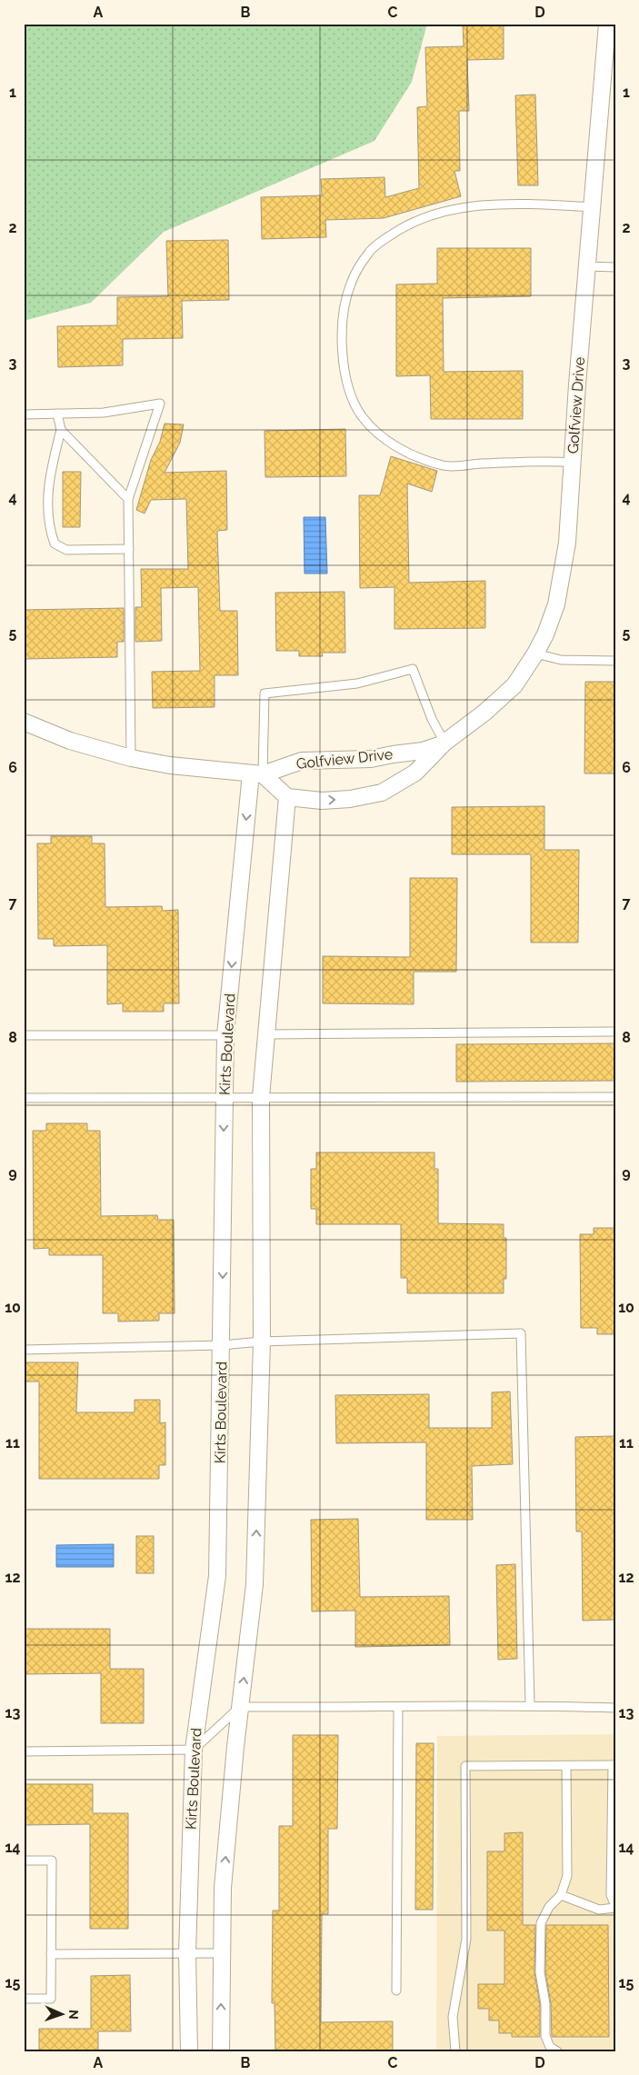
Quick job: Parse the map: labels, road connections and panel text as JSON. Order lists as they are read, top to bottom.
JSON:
{
  "streets": {
    "street": ["Golfview Drive", "Kirts Boulevard"]
  },
  "crossings": [
    ["Golfview Drive", "Kirts Boulevard"]
  ],
  "north": "right",
  "grid": {
    "columns": [
      "A",
      "B",
      "C",
      "D"
    ],
    "rows": [
      "1",
      "2",
      "3",
      "4",
      "5",
      "6",
      "7",
      "8",
      "9",
      "10",
      "11",
      "12",
      "13",
      "14",
      "15"
    ]
  }
}
